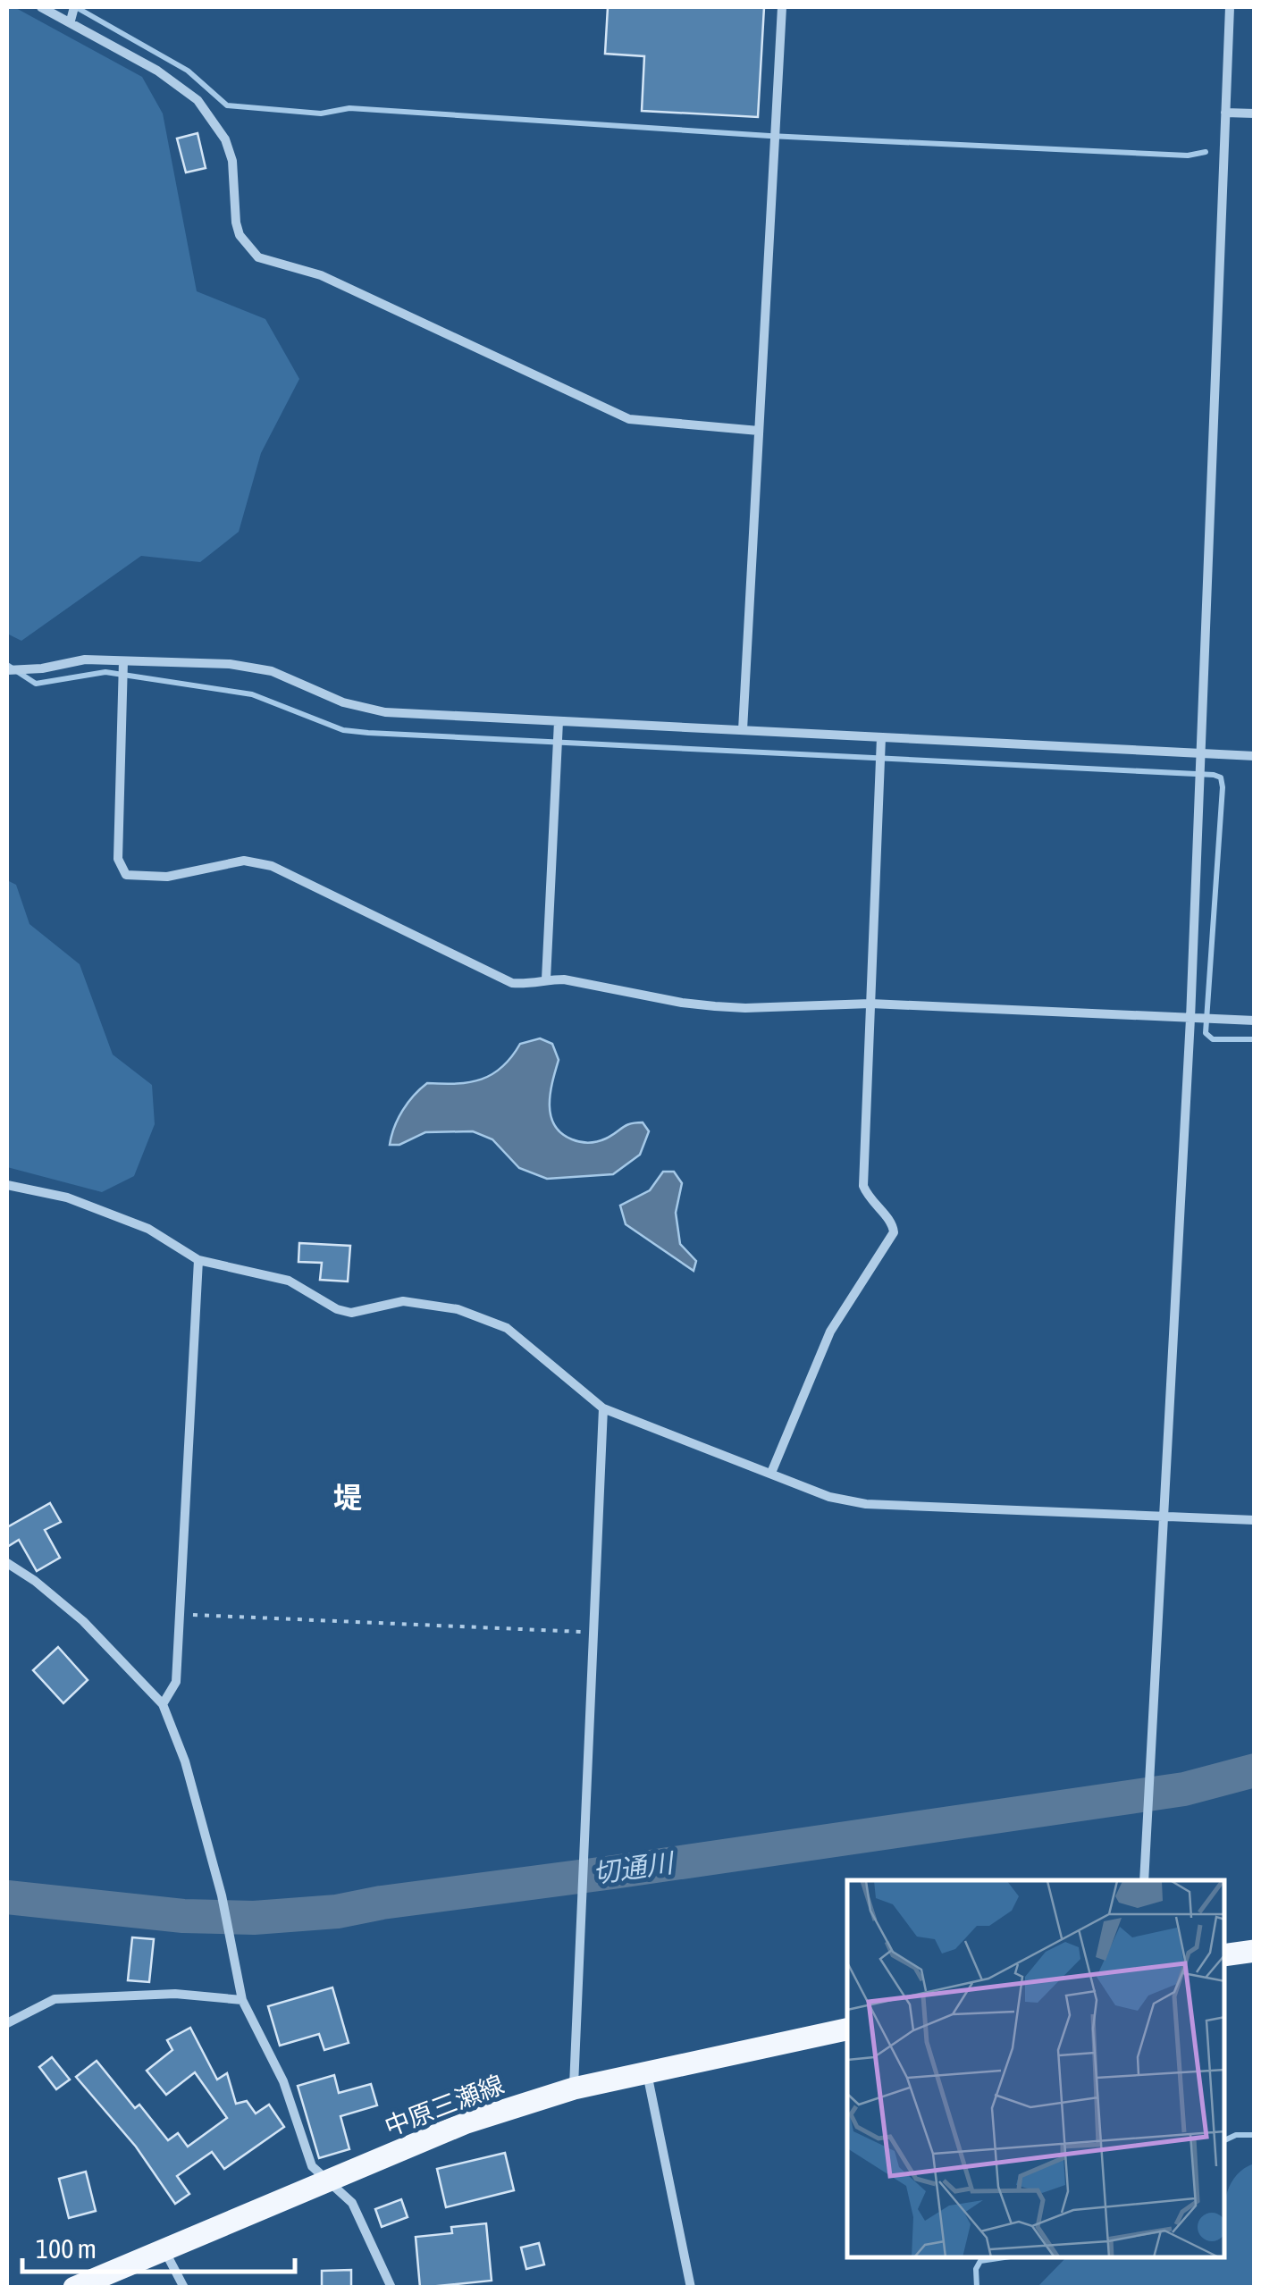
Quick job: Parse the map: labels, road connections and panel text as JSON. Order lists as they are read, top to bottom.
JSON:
{
  "streets": {
    "main road": ["中原三瀬線"]
  },
  "districts": ["堤"],
  "water": ["切通川"],
  "scale_bar": "100 m"
}
